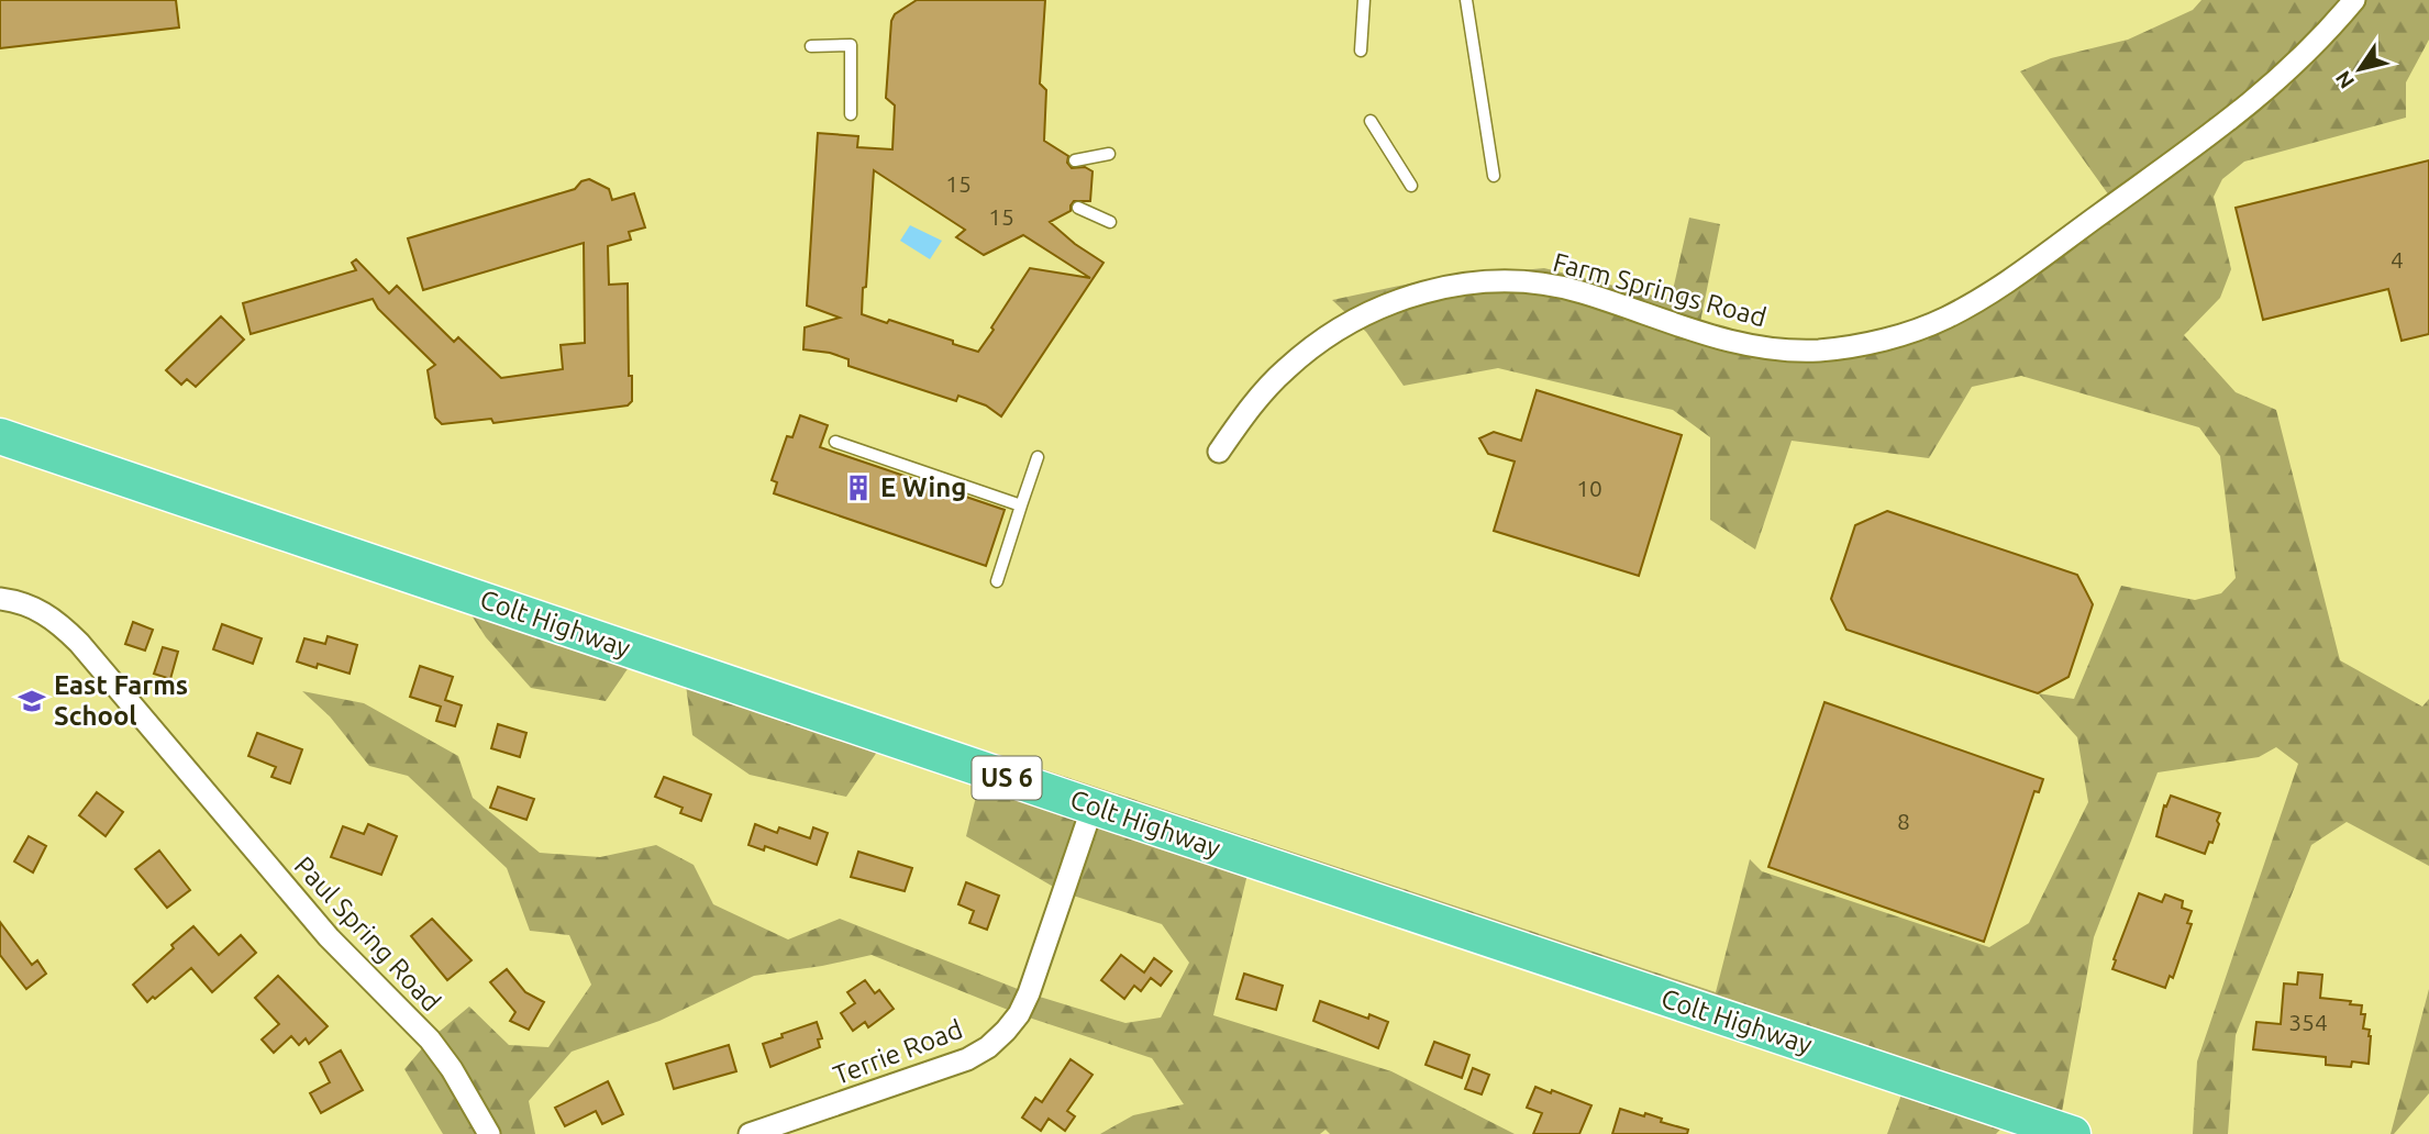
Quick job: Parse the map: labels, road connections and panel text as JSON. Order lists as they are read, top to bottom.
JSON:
{
  "streets": {
    "highway": ["Colt Highway", "US 6"],
    "street": ["Farm Springs Road", "Paul Spring Road", "Terrie Road"]
  },
  "crossings": [
    ["Colt Highway", "Terrie Road"]
  ],
  "places": {
    "building": ["E Wing"],
    "school or university": ["East Farms School"]
  },
  "house_numbers": [
    "15",
    "15",
    "4",
    "10",
    "8",
    "354"
  ],
  "north": "bottom left"
}
